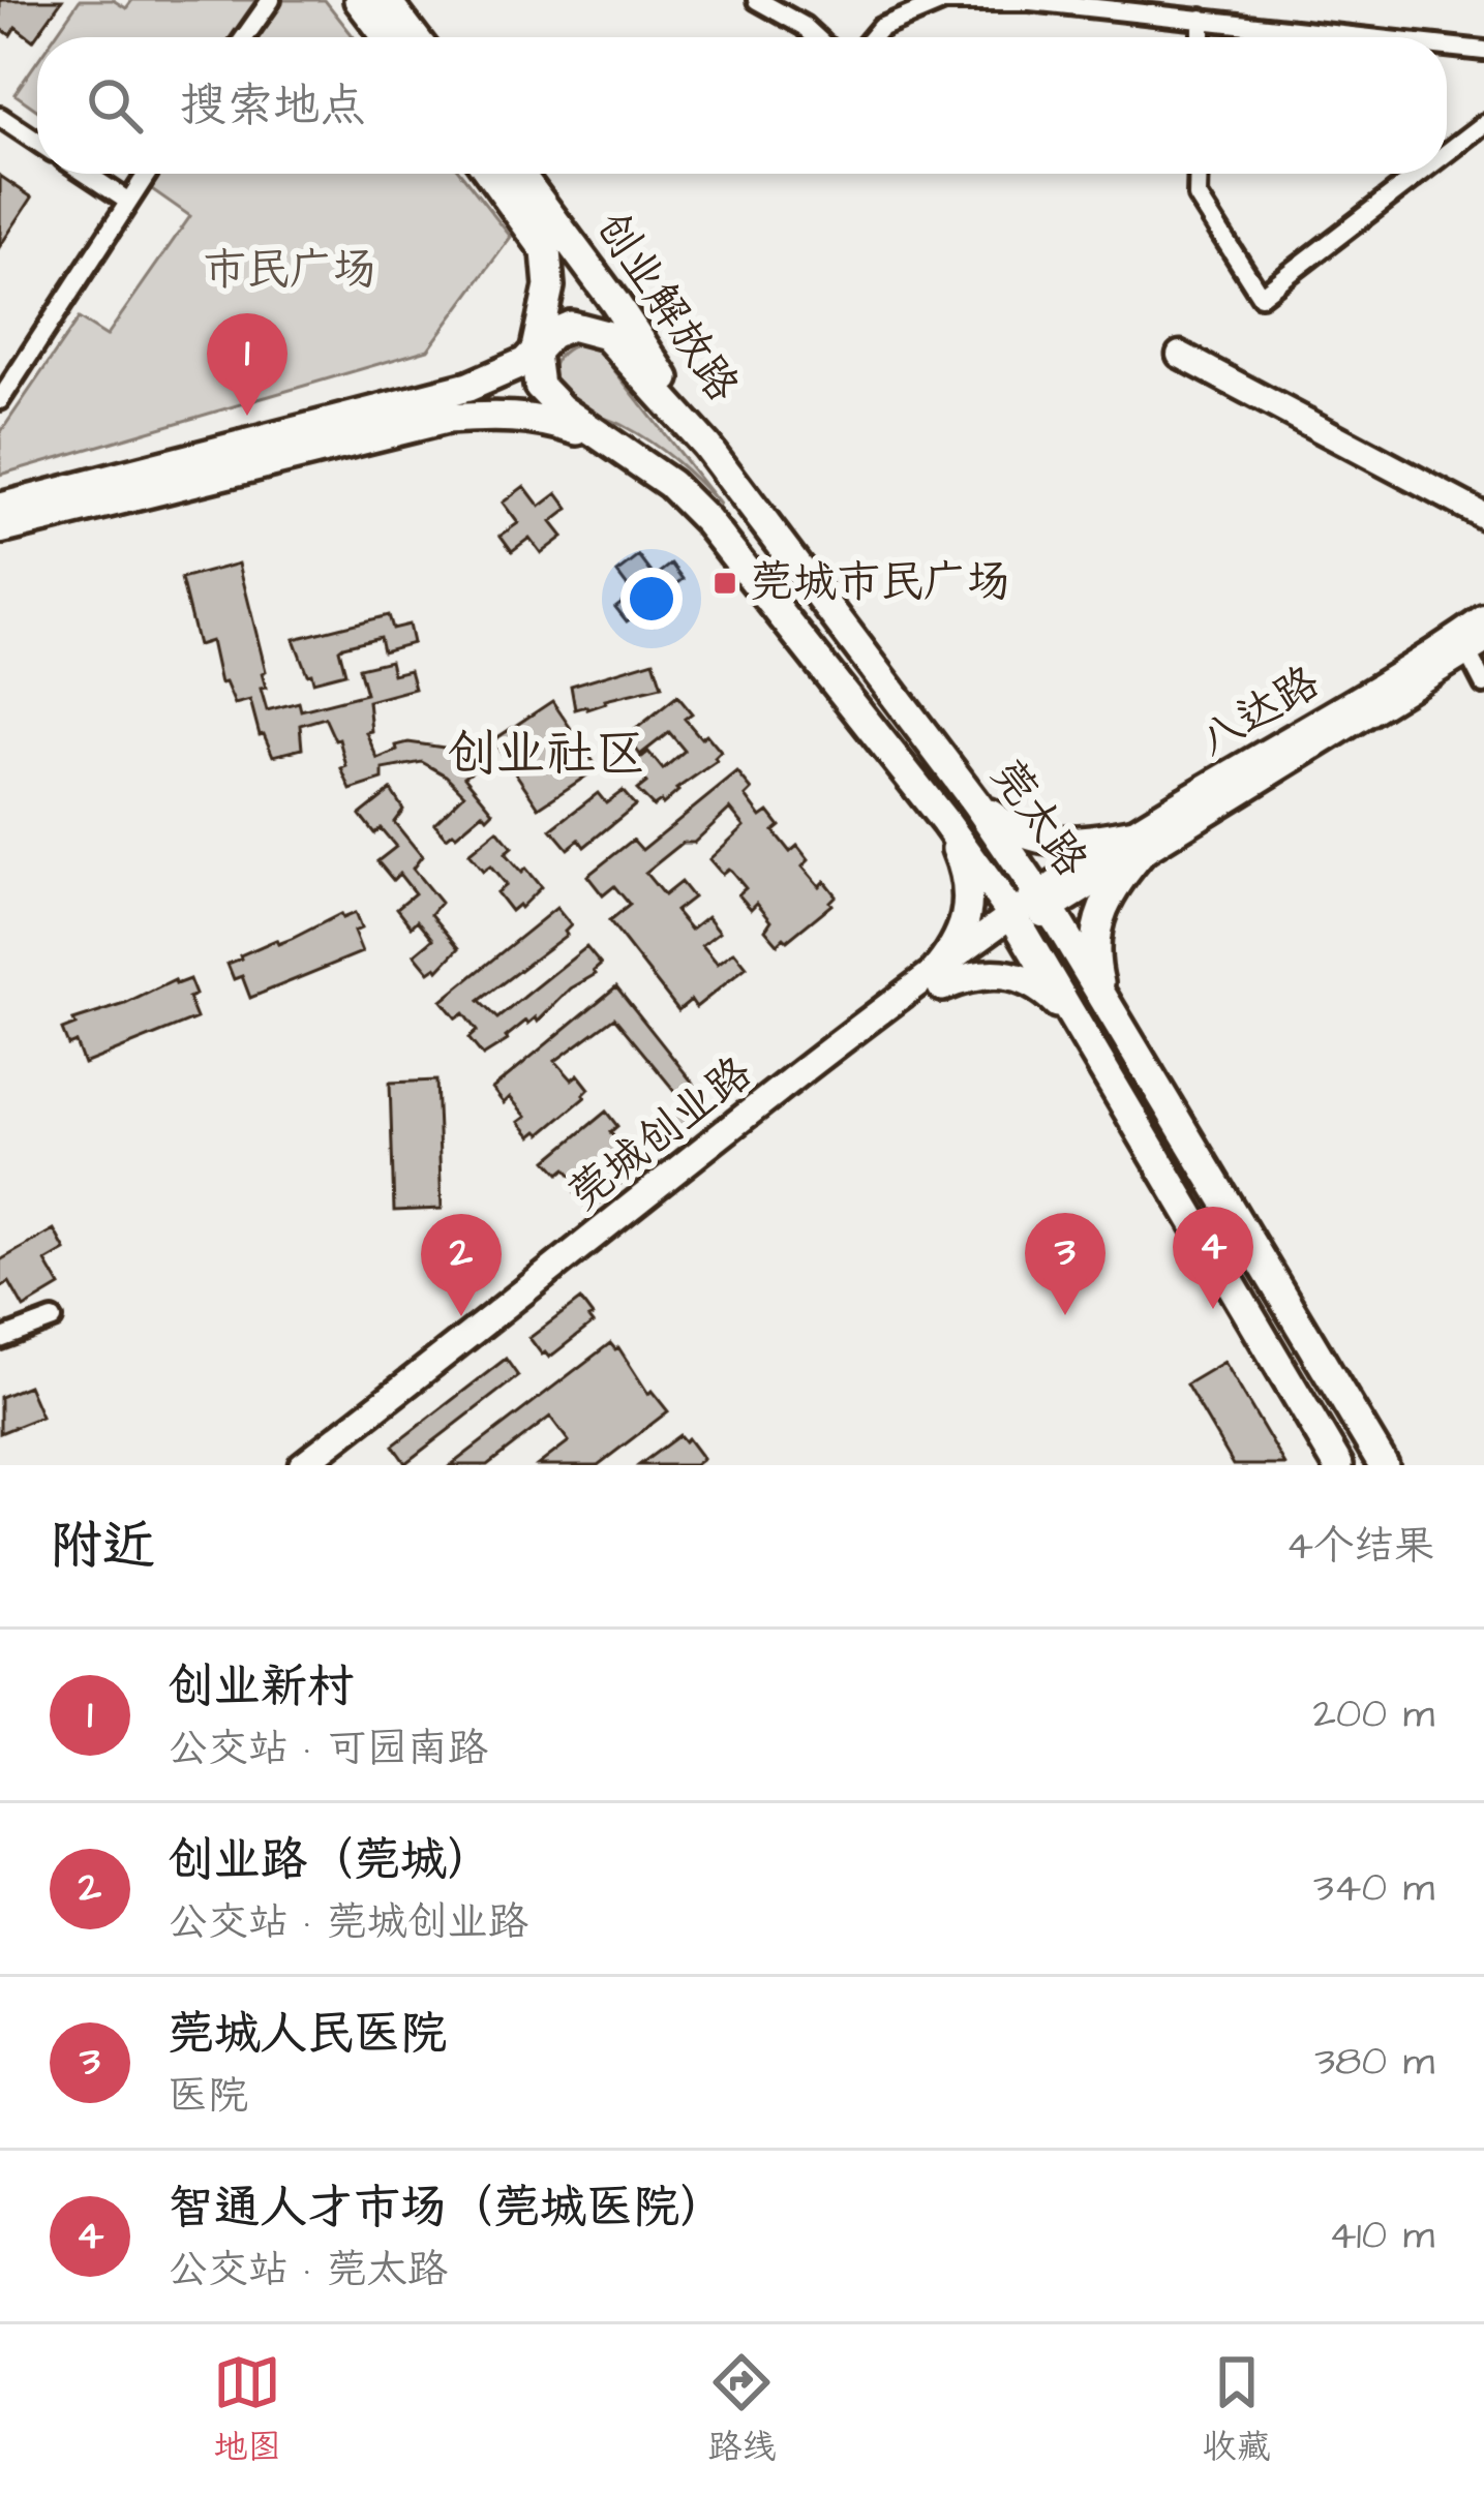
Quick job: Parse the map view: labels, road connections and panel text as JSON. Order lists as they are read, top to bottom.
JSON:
{
  "streets": {
    "main road": ["创业解放路", "莞太路"],
    "street": ["八达路", "莞城创业路"]
  },
  "crossings": [
    ["创业解放路", "莞太路"],
    ["八达路", "莞城创业路"],
    ["莞太路", "莞城创业路"]
  ],
  "districts": ["创业社区"],
  "parks": ["市民广场"],
  "places": {
    "transit": ["莞城市民广场"]
  },
  "page": {
    "search": "搜索地点",
    "pins": [
      "1",
      "4",
      "3",
      "2"
    ],
    "heading": ["附近", "4个结果"],
    "list": [
      {
        "mark": "1",
        "name": "创业新村",
        "note": "公交站 · 可园南路",
        "value": "200 m"
      },
      {
        "mark": "2",
        "name": "创业路（莞城）",
        "note": "公交站 · 莞城创业路",
        "value": "340 m"
      },
      {
        "mark": "3",
        "name": "莞城人民医院",
        "note": "医院",
        "value": "380 m"
      },
      {
        "mark": "4",
        "name": "智通人才市场（莞城医院）",
        "note": "公交站 · 莞太路",
        "value": "410 m"
      }
    ],
    "nav": ["地图", "路线", "收藏"]
  }
}
